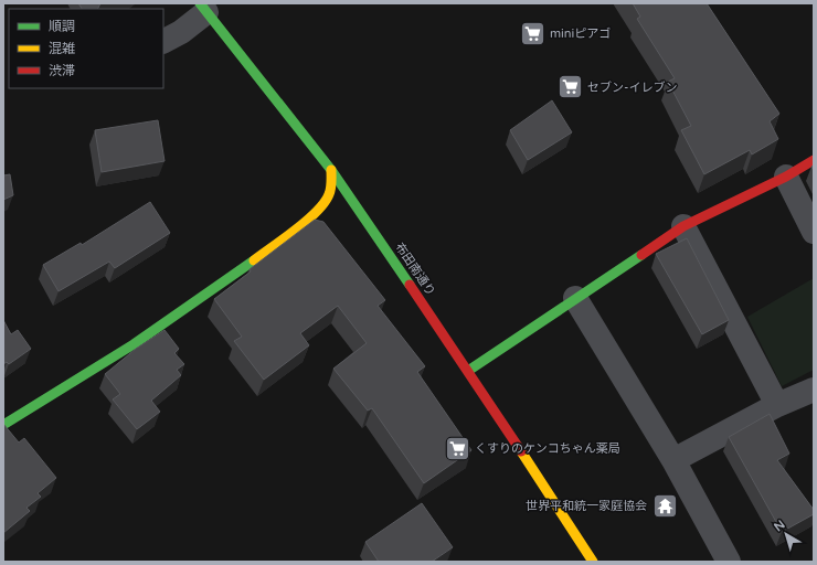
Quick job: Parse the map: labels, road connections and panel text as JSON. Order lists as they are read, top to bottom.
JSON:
{
  "streets": {
    "street": ["布田南通り"]
  },
  "places": {
    "supermarket": ["miniピアゴ", "セブン-イレブン", "くすりのケンコちゃん薬局"],
    "temple": ["世界平和統一家庭協会"]
  },
  "legend": ["順調", "混雑", "渋滞"],
  "north": "top left"
}
